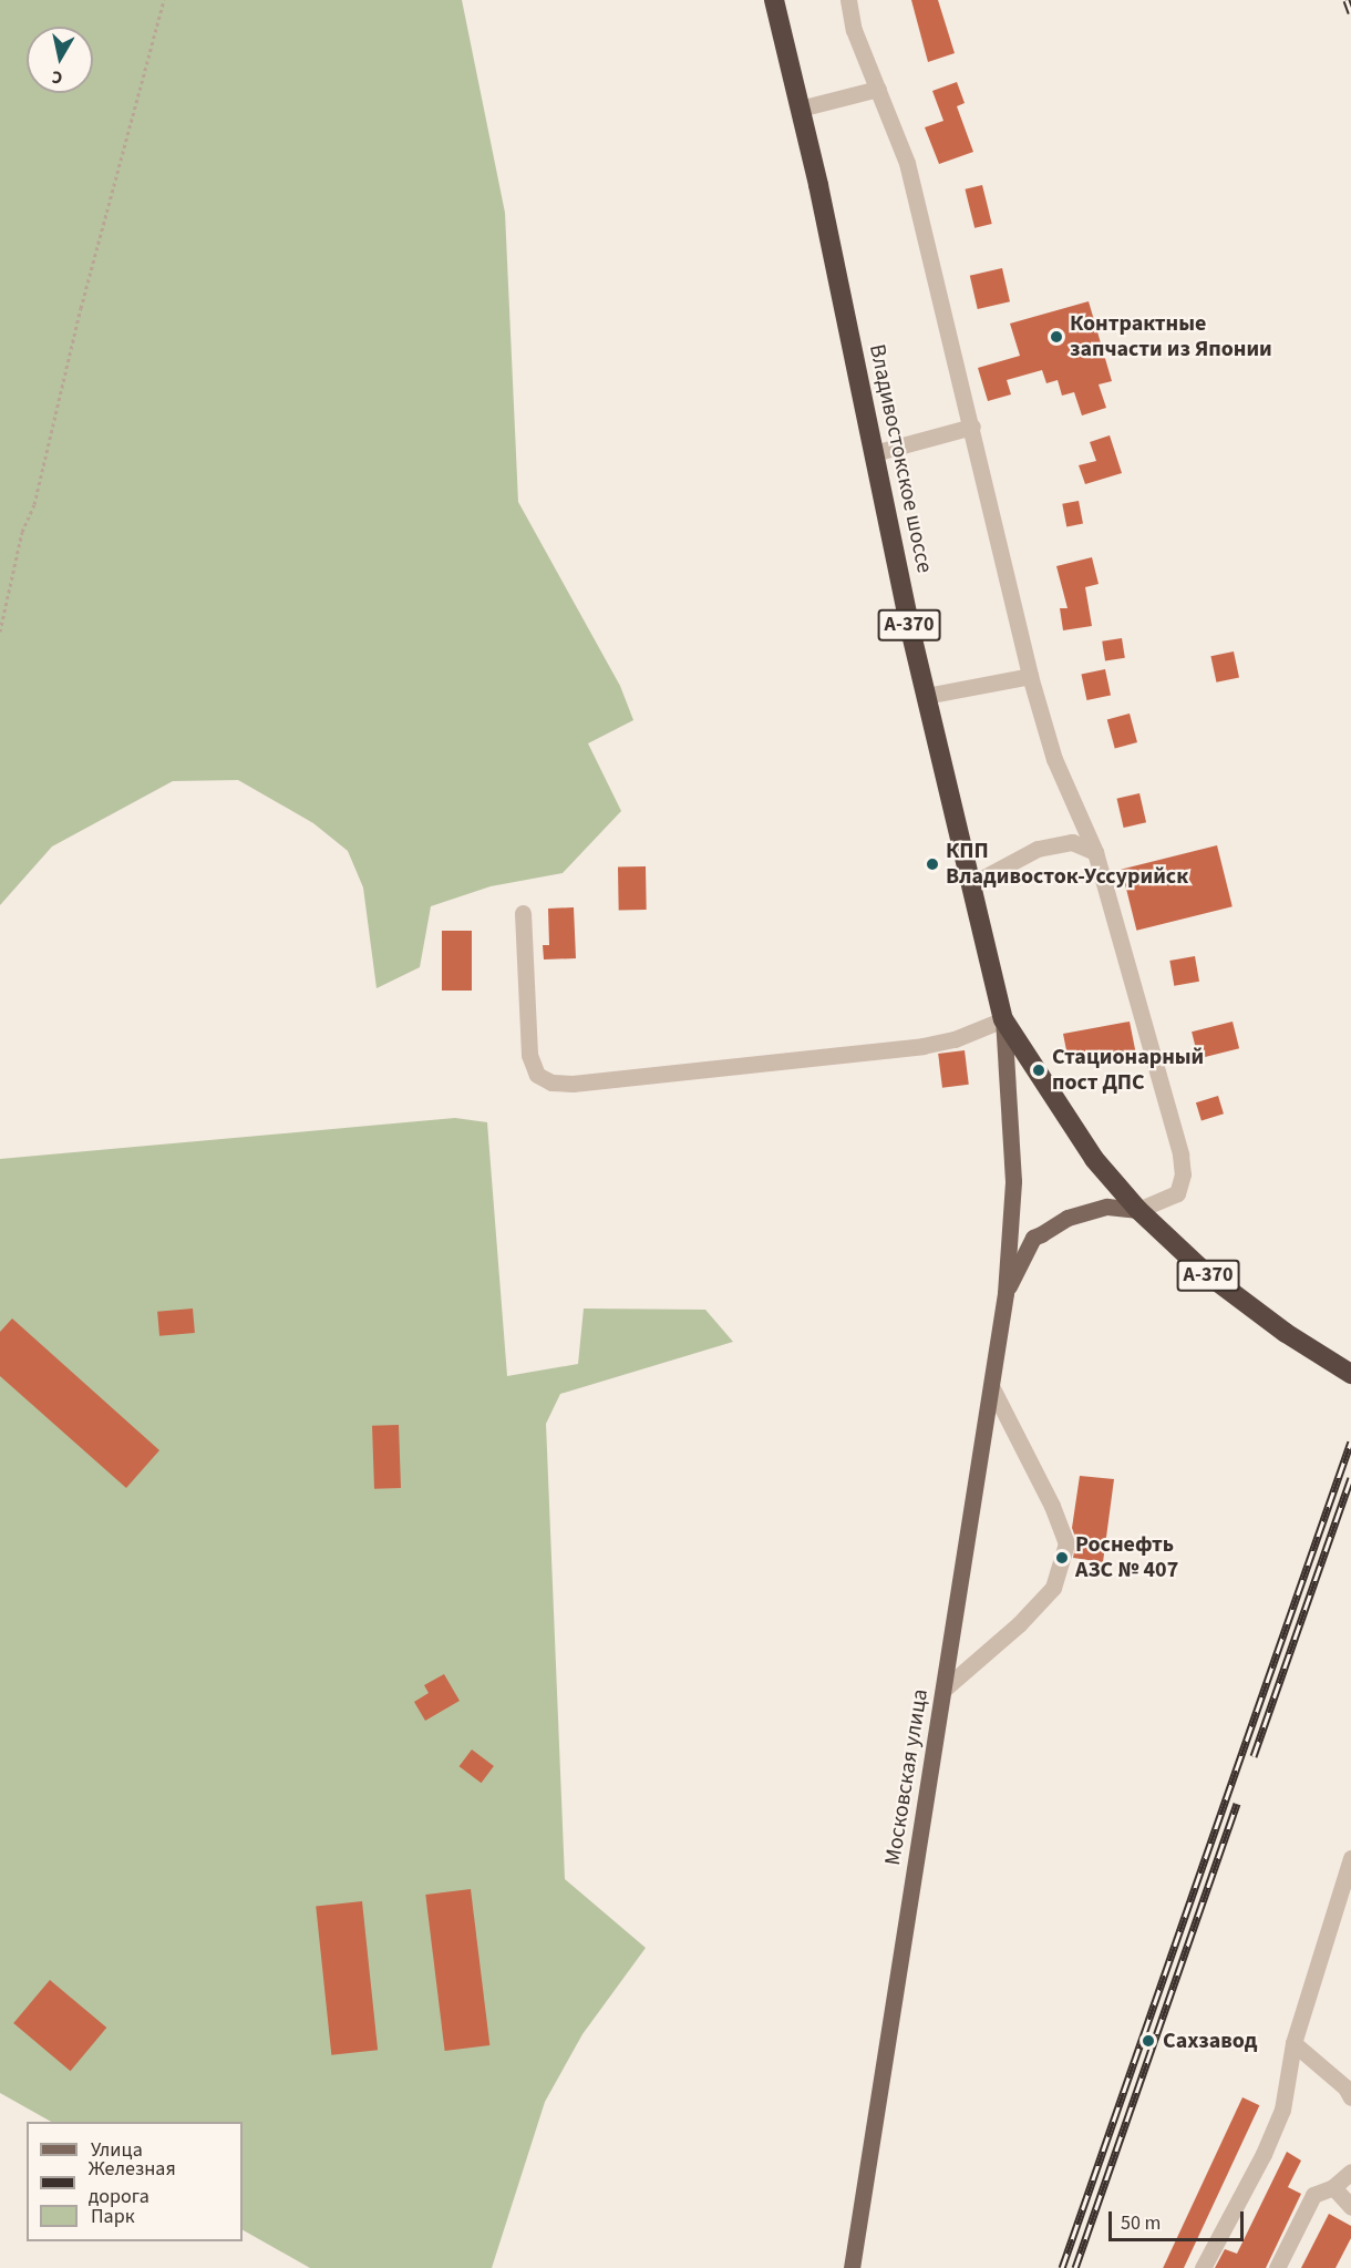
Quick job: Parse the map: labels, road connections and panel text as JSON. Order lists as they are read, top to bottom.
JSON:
{
  "streets": {
    "highway": ["Владивостокское шоссе", "А-370"],
    "main road": ["Московская улица"]
  },
  "crossings": [
    ["Владивостокское шоссе", "Московская улица"]
  ],
  "places": [
    "Контрактные запчасти из Японии",
    "КПП Владивосток-Уссурийск",
    "Стационарный пост ДПС",
    "Роснефть АЗС № 407",
    "Сахзавод"
  ],
  "legend": ["Улица", "Железная дорога", "Парк"],
  "scale_bar": "50 m",
  "north": "bottom"
}
